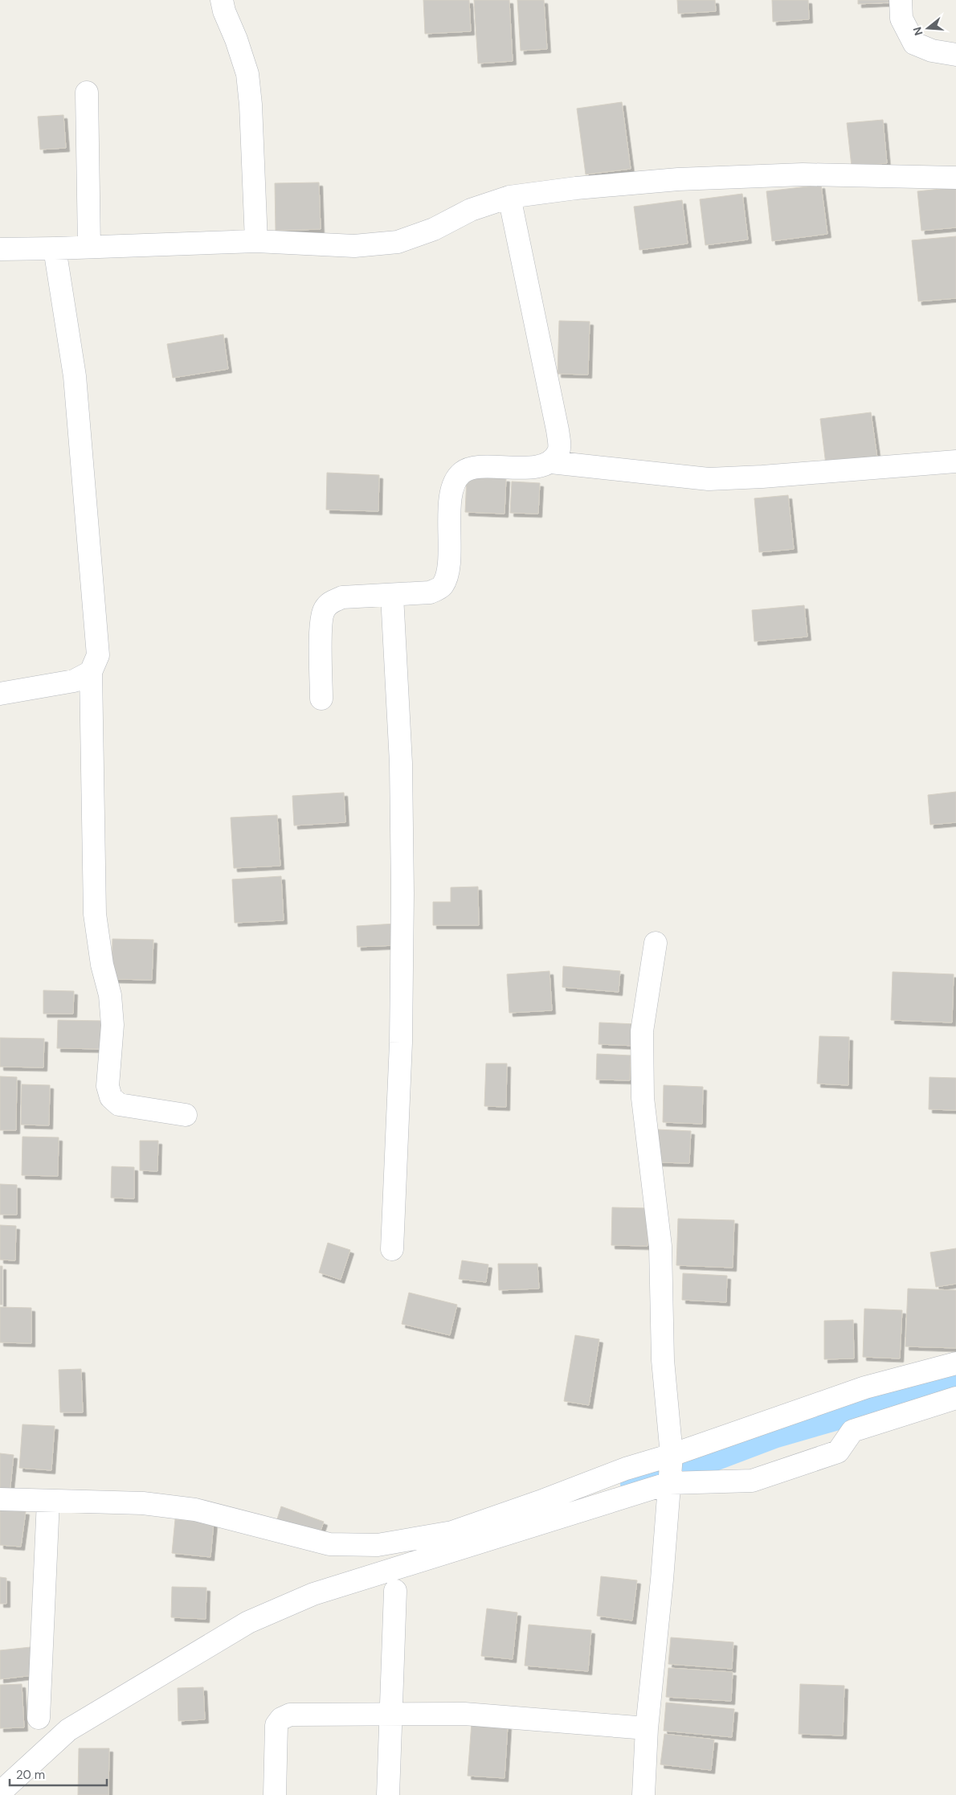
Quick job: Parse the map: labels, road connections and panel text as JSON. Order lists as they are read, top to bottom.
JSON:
{
  "scale_bar": "20 m",
  "north": "left"
}
